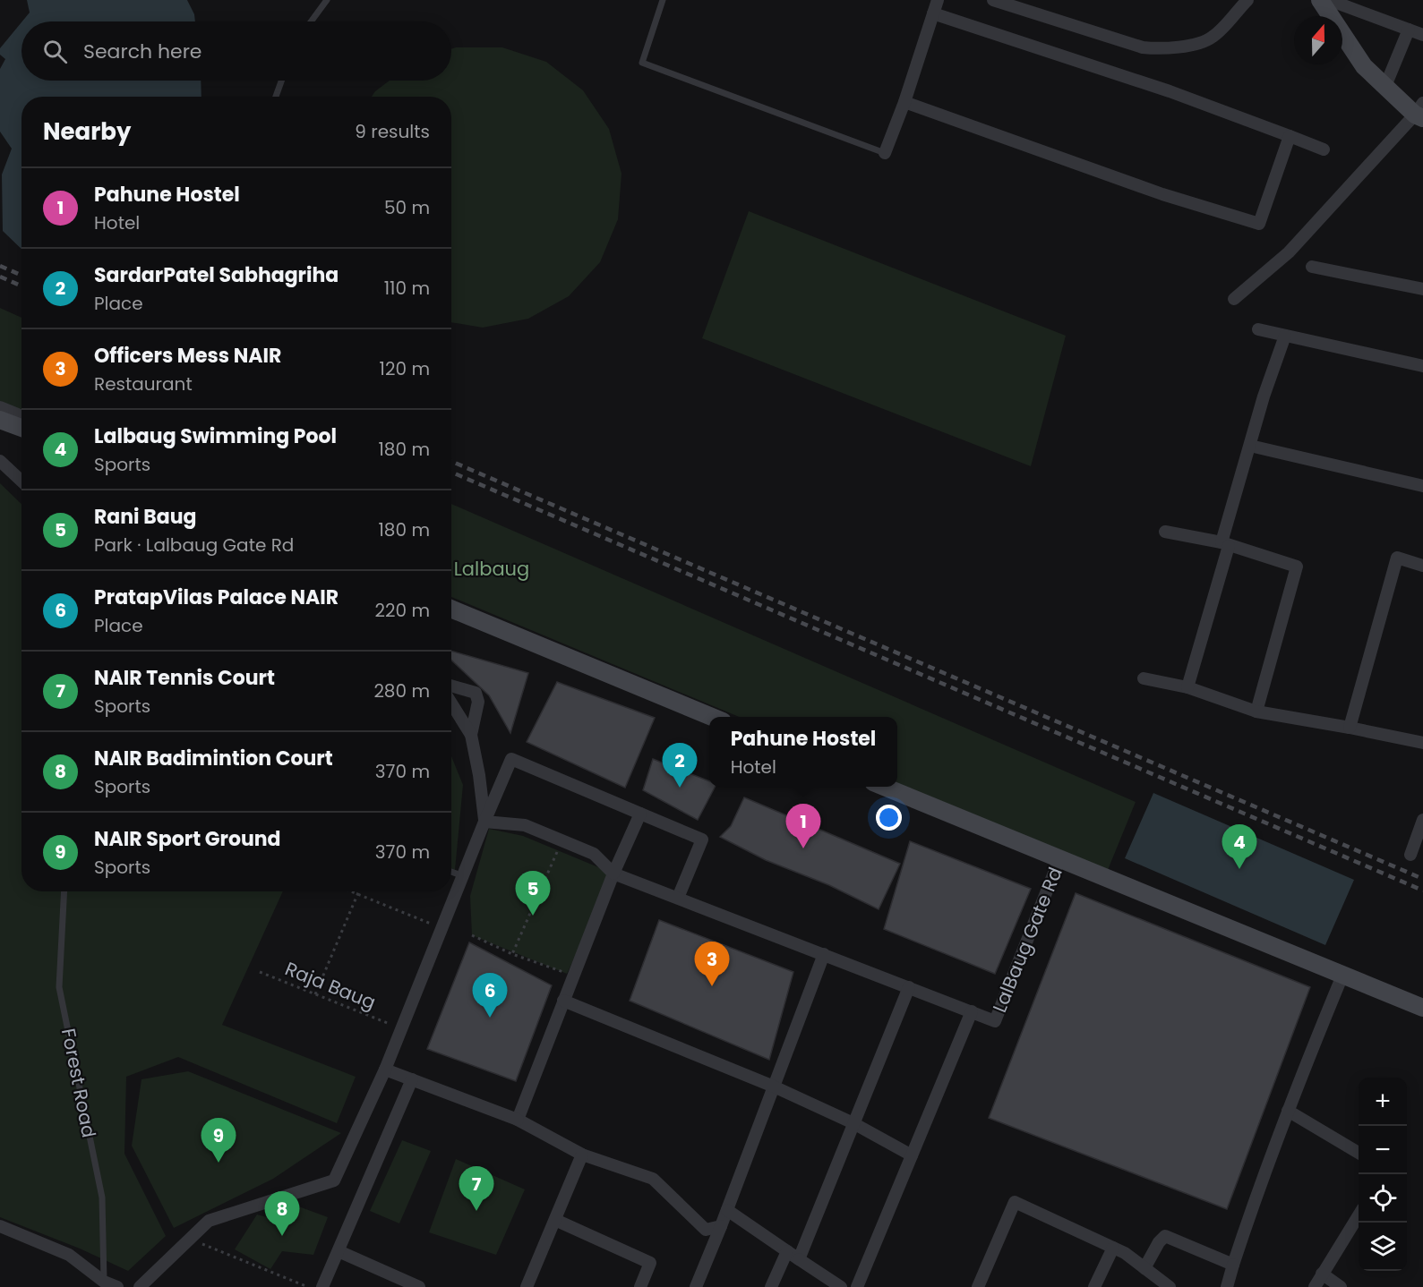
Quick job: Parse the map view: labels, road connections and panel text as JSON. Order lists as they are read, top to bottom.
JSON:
{
  "streets": {
    "street": ["LalBaug Gate Rd"],
    "lane": ["Forest Road"],
    "path": ["Raja Baug"]
  },
  "parks": ["Lalbaug"],
  "north": "top",
  "page": {
    "search": "Search here",
    "heading": ["Nearby", "9 results"],
    "list": [
      {
        "mark": "1",
        "name": "Pahune Hostel",
        "note": "Hotel",
        "value": "50 m"
      },
      {
        "mark": "2",
        "name": "SardarPatel Sabhagriha",
        "note": "Place",
        "value": "110 m"
      },
      {
        "mark": "3",
        "name": "Officers Mess NAIR",
        "note": "Restaurant",
        "value": "120 m"
      },
      {
        "mark": "4",
        "name": "Lalbaug Swimming Pool",
        "note": "Sports",
        "value": "180 m"
      },
      {
        "mark": "5",
        "name": "Rani Baug",
        "note": "Park · Lalbaug Gate Rd",
        "value": "180 m"
      },
      {
        "mark": "6",
        "name": "PratapVilas Palace NAIR",
        "note": "Place",
        "value": "220 m"
      },
      {
        "mark": "7",
        "name": "NAIR Tennis Court",
        "note": "Sports",
        "value": "280 m"
      },
      {
        "mark": "8",
        "name": "NAIR Badimintion Court",
        "note": "Sports",
        "value": "370 m"
      },
      {
        "mark": "9",
        "name": "NAIR Sport Ground",
        "note": "Sports",
        "value": "370 m"
      }
    ],
    "popup": ["Pahune Hostel", "Hotel"],
    "pins": [
      "2",
      "1",
      "4",
      "5",
      "3",
      "6",
      "9",
      "7",
      "8"
    ],
    "map_buttons": ["+", "−"]
  }
}
